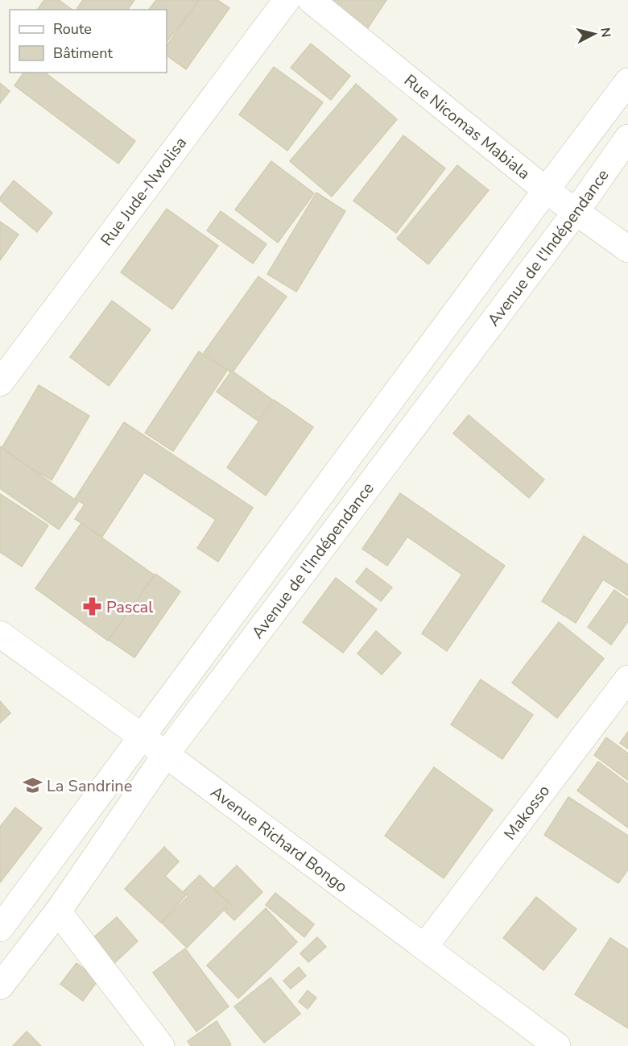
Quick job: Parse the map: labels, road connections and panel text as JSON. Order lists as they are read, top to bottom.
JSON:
{
  "streets": {
    "street": [
      "Rue Nicomas Mabiala",
      "Rue Jude-Nwolisa",
      "Avenue de l'Indépendance",
      "Makosso",
      "Avenue Richard Bongo"
    ]
  },
  "crossings": [
    ["Rue Nicomas Mabiala", "Avenue de l'Indépendance"],
    ["Avenue de l'Indépendance", "Avenue Richard Bongo"],
    ["Makosso", "Avenue Richard Bongo"]
  ],
  "places": {
    "pharmacy": ["Pascal"],
    "school or university": ["La Sandrine"]
  },
  "legend": ["Route", "Bâtiment"],
  "north": "right"
}
